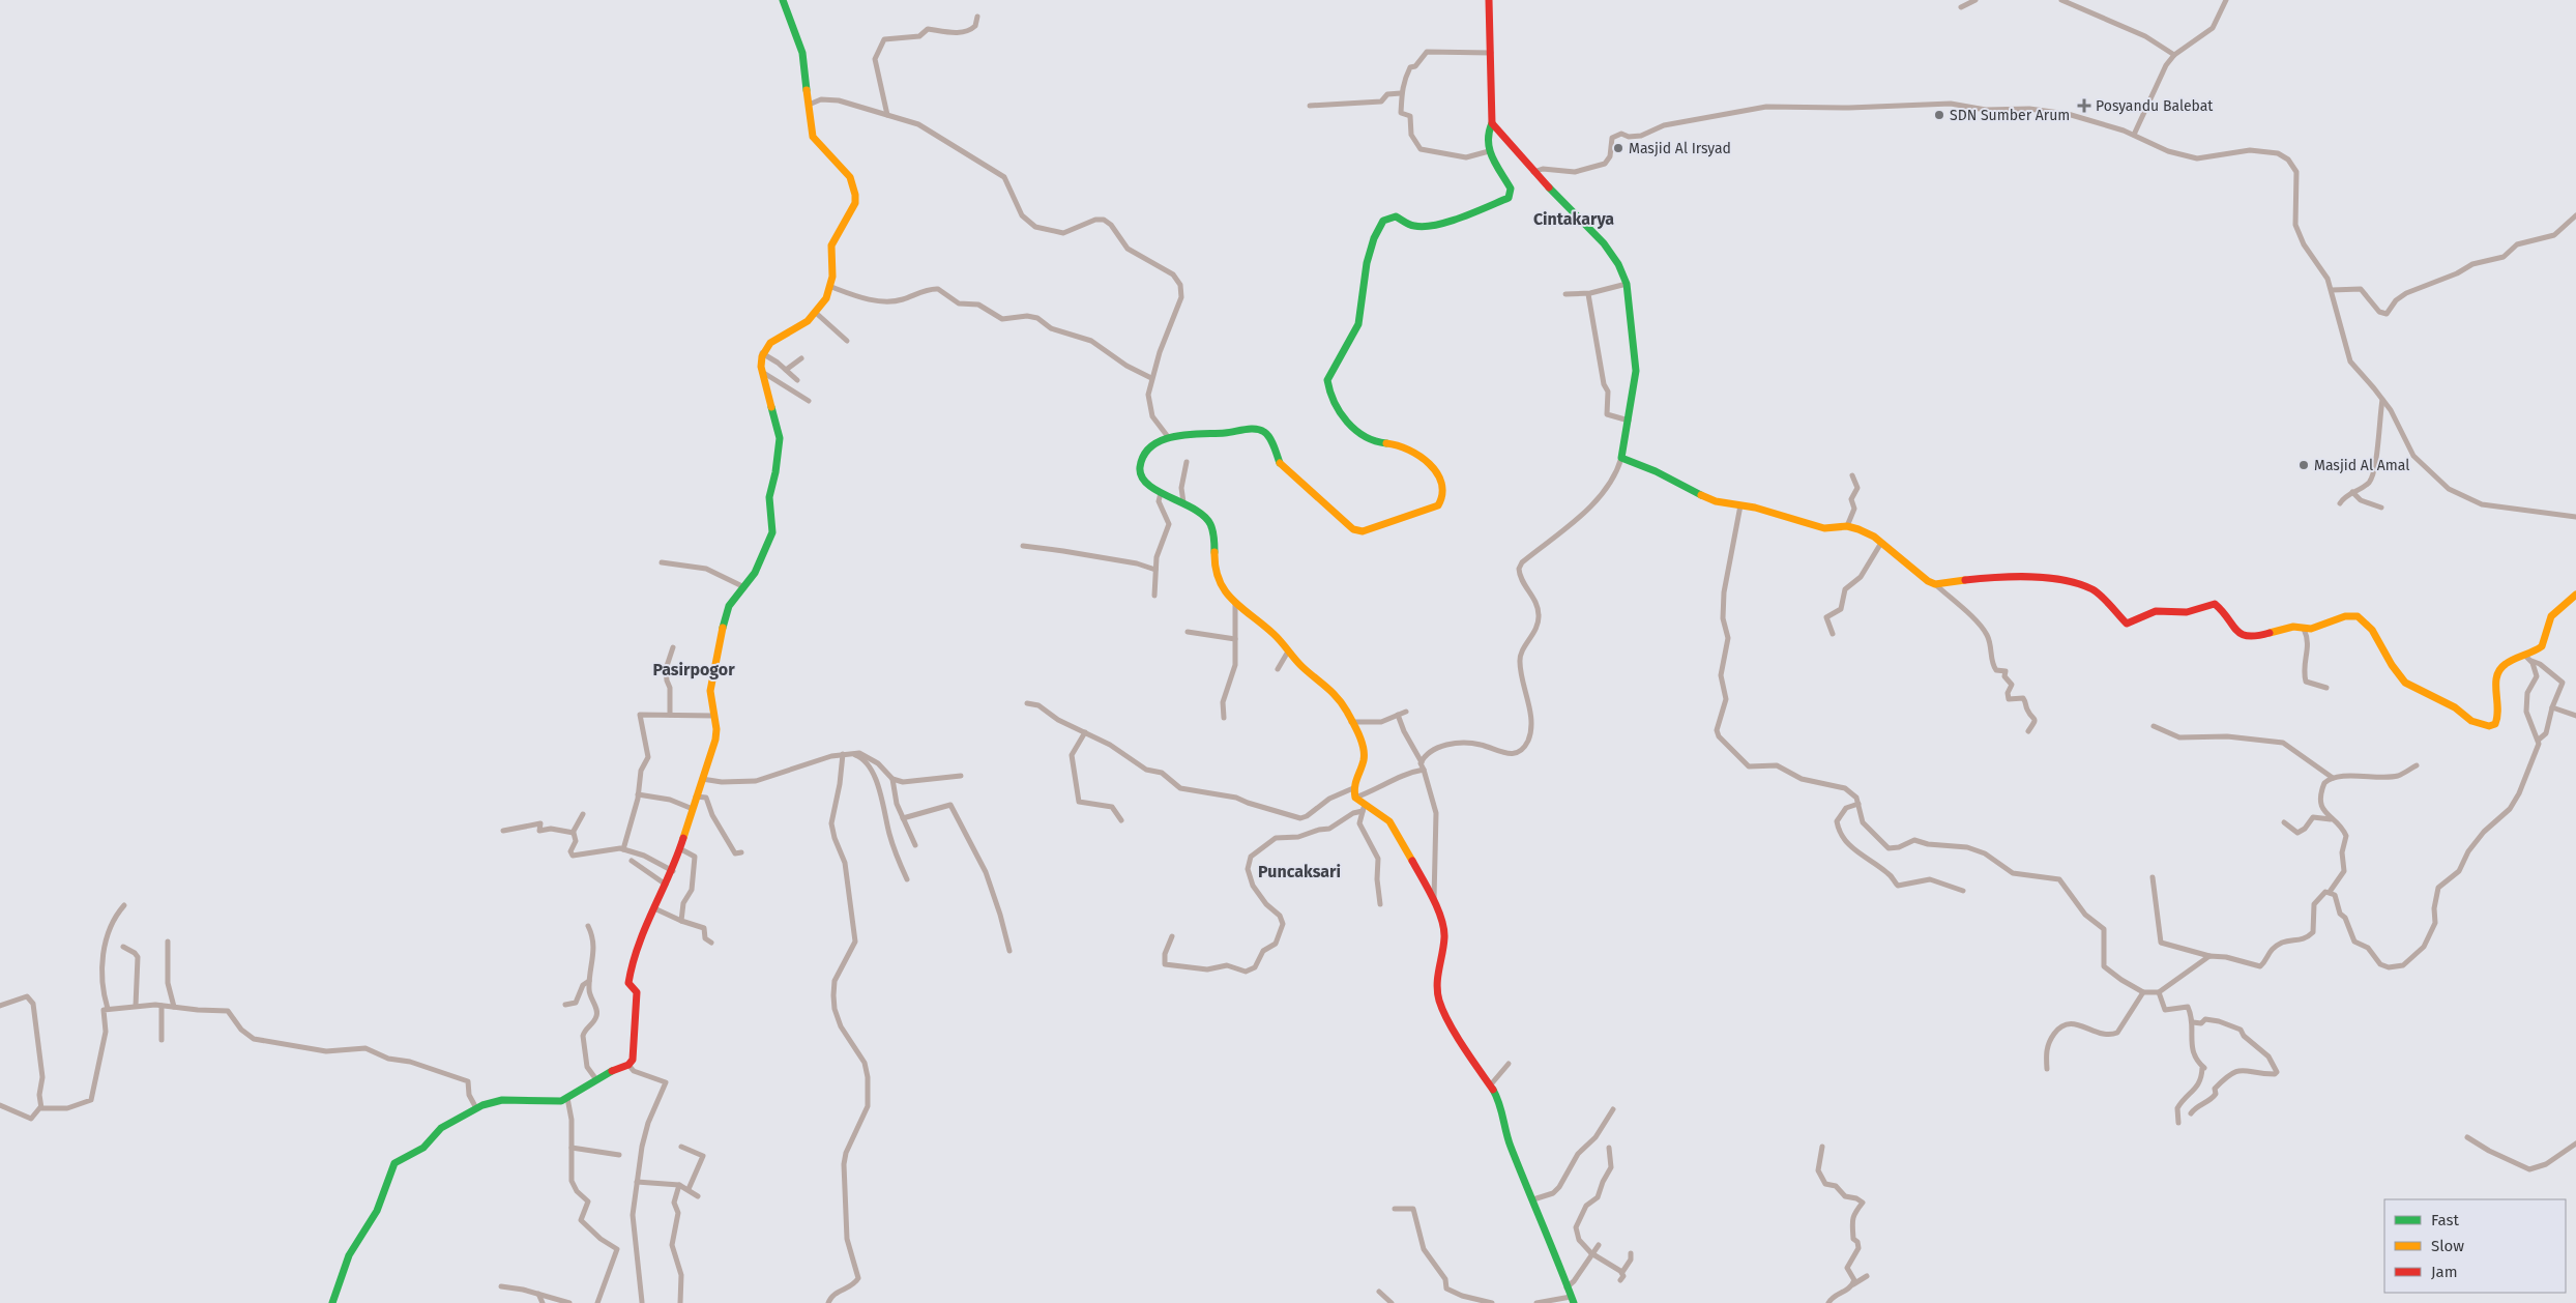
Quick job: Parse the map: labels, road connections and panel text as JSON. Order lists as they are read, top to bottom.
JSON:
{
  "districts": ["Cintakarya", "Pasirpogor", "Puncaksari"],
  "places": {
    "health": ["Posyandu Balebat"],
    "other": ["SDN Sumber Arum", "Masjid Al Irsyad", "Masjid Al Amal"]
  },
  "legend": ["Fast", "Slow", "Jam"]
}
